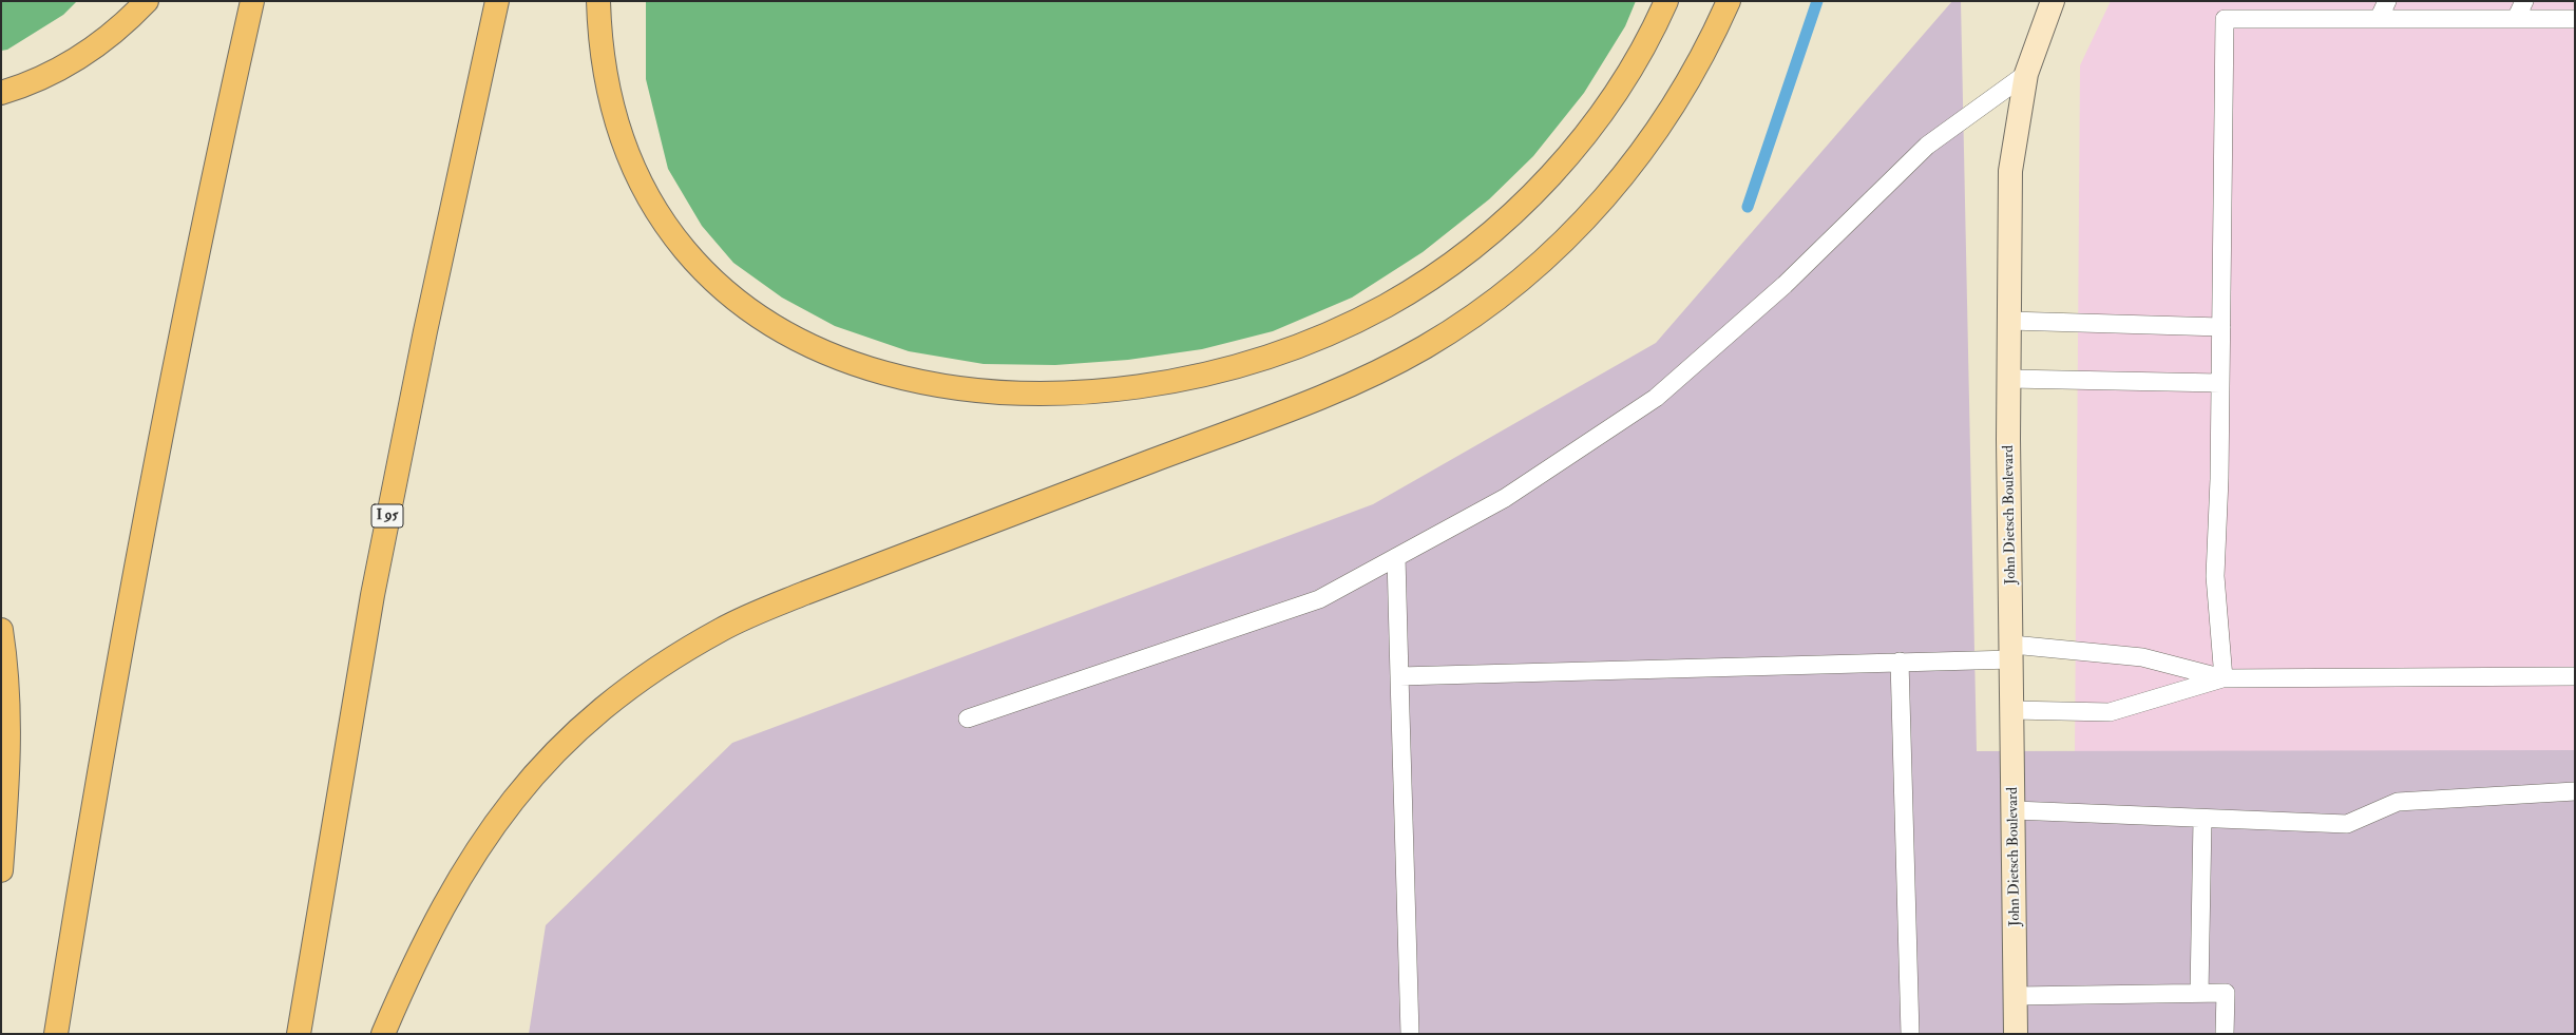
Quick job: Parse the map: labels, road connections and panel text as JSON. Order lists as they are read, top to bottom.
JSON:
{
  "streets": {
    "highway": ["I 95"],
    "street": ["John Dietsch Boulevard"]
  }
}
